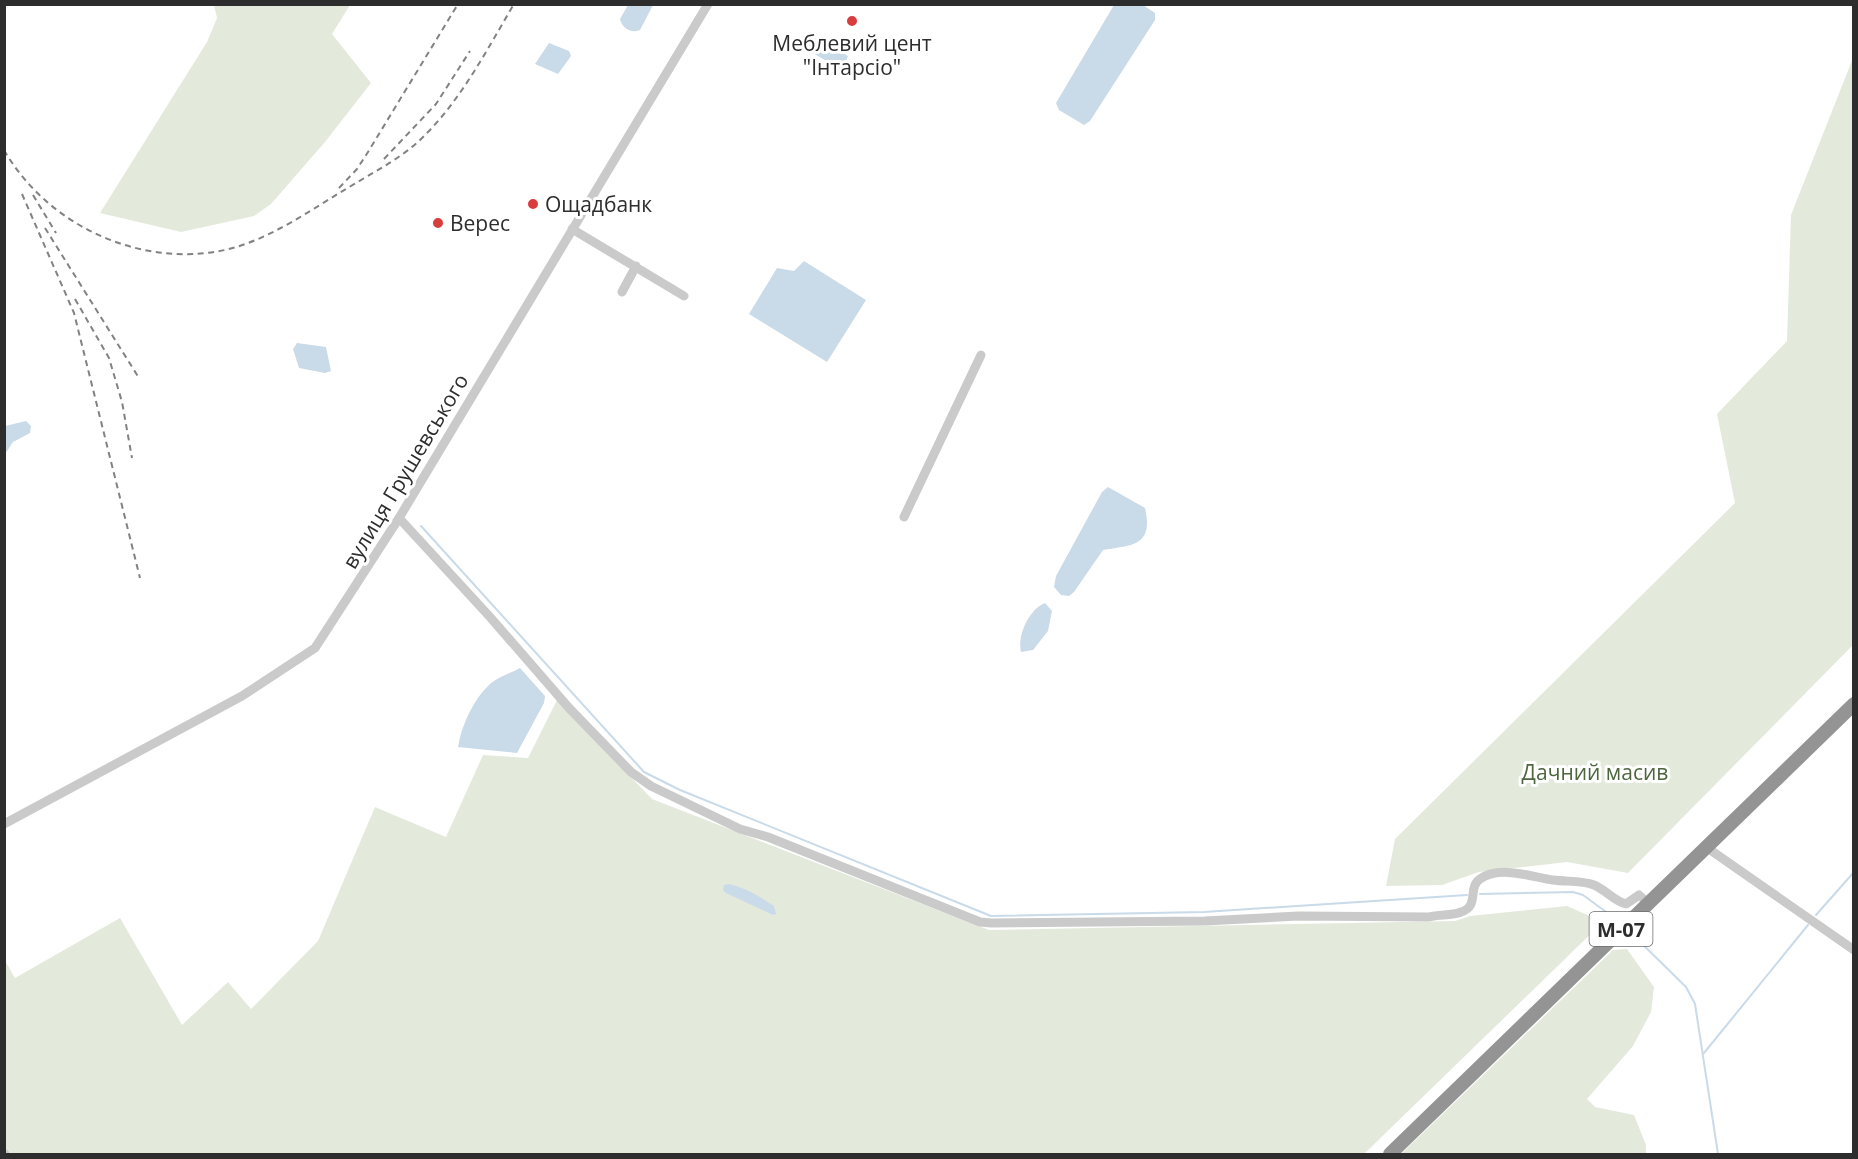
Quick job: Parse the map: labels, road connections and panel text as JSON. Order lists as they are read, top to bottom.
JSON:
{
  "streets": {
    "highway": ["М-07"],
    "street": ["вулиця Грушевського"]
  },
  "parks": ["Дачний масив"],
  "places": ["Меблевий цент \"Інтарсіо\"", "Ощадбанк", "Верес"]
}
